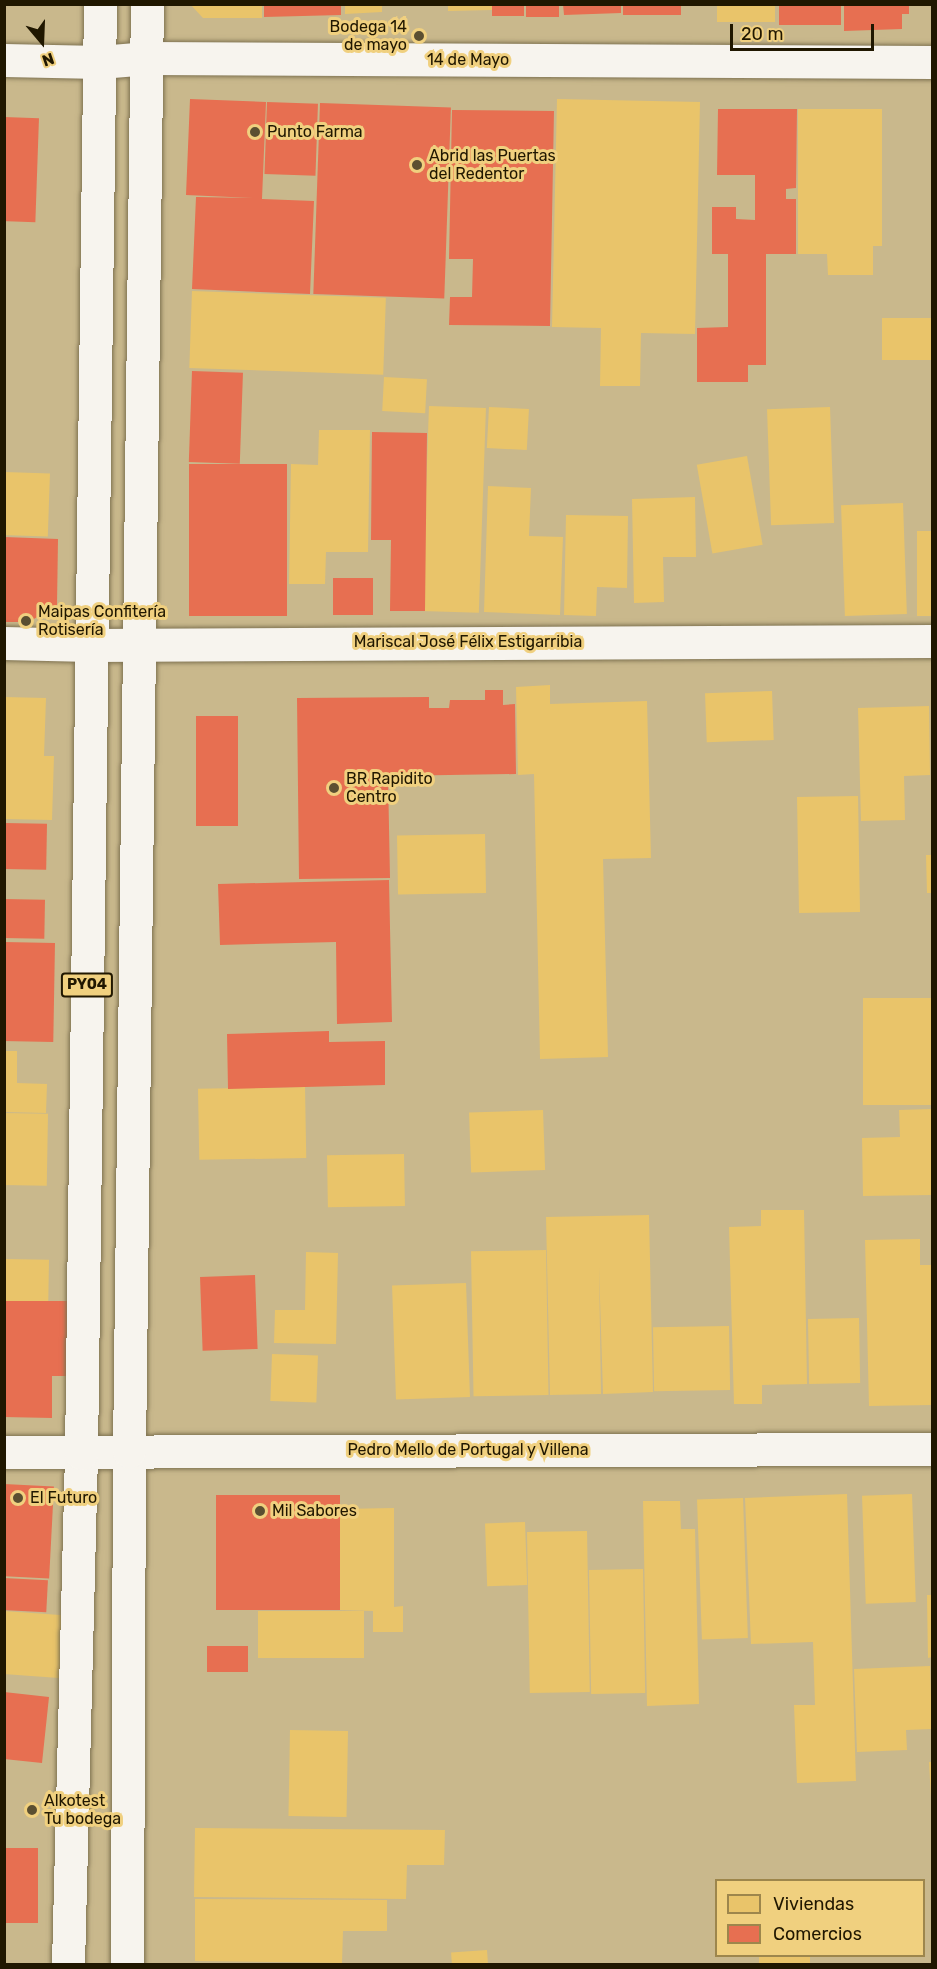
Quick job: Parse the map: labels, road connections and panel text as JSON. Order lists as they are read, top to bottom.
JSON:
{
  "streets": {
    "main road": [
      "14 de Mayo",
      "Mariscal José Félix Estigarribia",
      "PY04",
      "Pedro Mello de Portugal y Villena"
    ]
  },
  "crossings": [
    ["14 de Mayo", "PY04"],
    ["Mariscal José Félix Estigarribia", "PY04"],
    ["PY04", "Pedro Mello de Portugal y Villena"]
  ],
  "places": [
    "Bodega 14 de mayo",
    "Punto Farma",
    "Abrid las Puertas del Redentor",
    "Maipas Confitería Rotisería",
    "BR Rapidito Centro",
    "El Futuro",
    "Mil Sabores",
    "Alkotest Tu bodega"
  ],
  "legend": ["Viviendas", "Comercios"],
  "scale_bar": "20 m",
  "north": "bottom"
}
